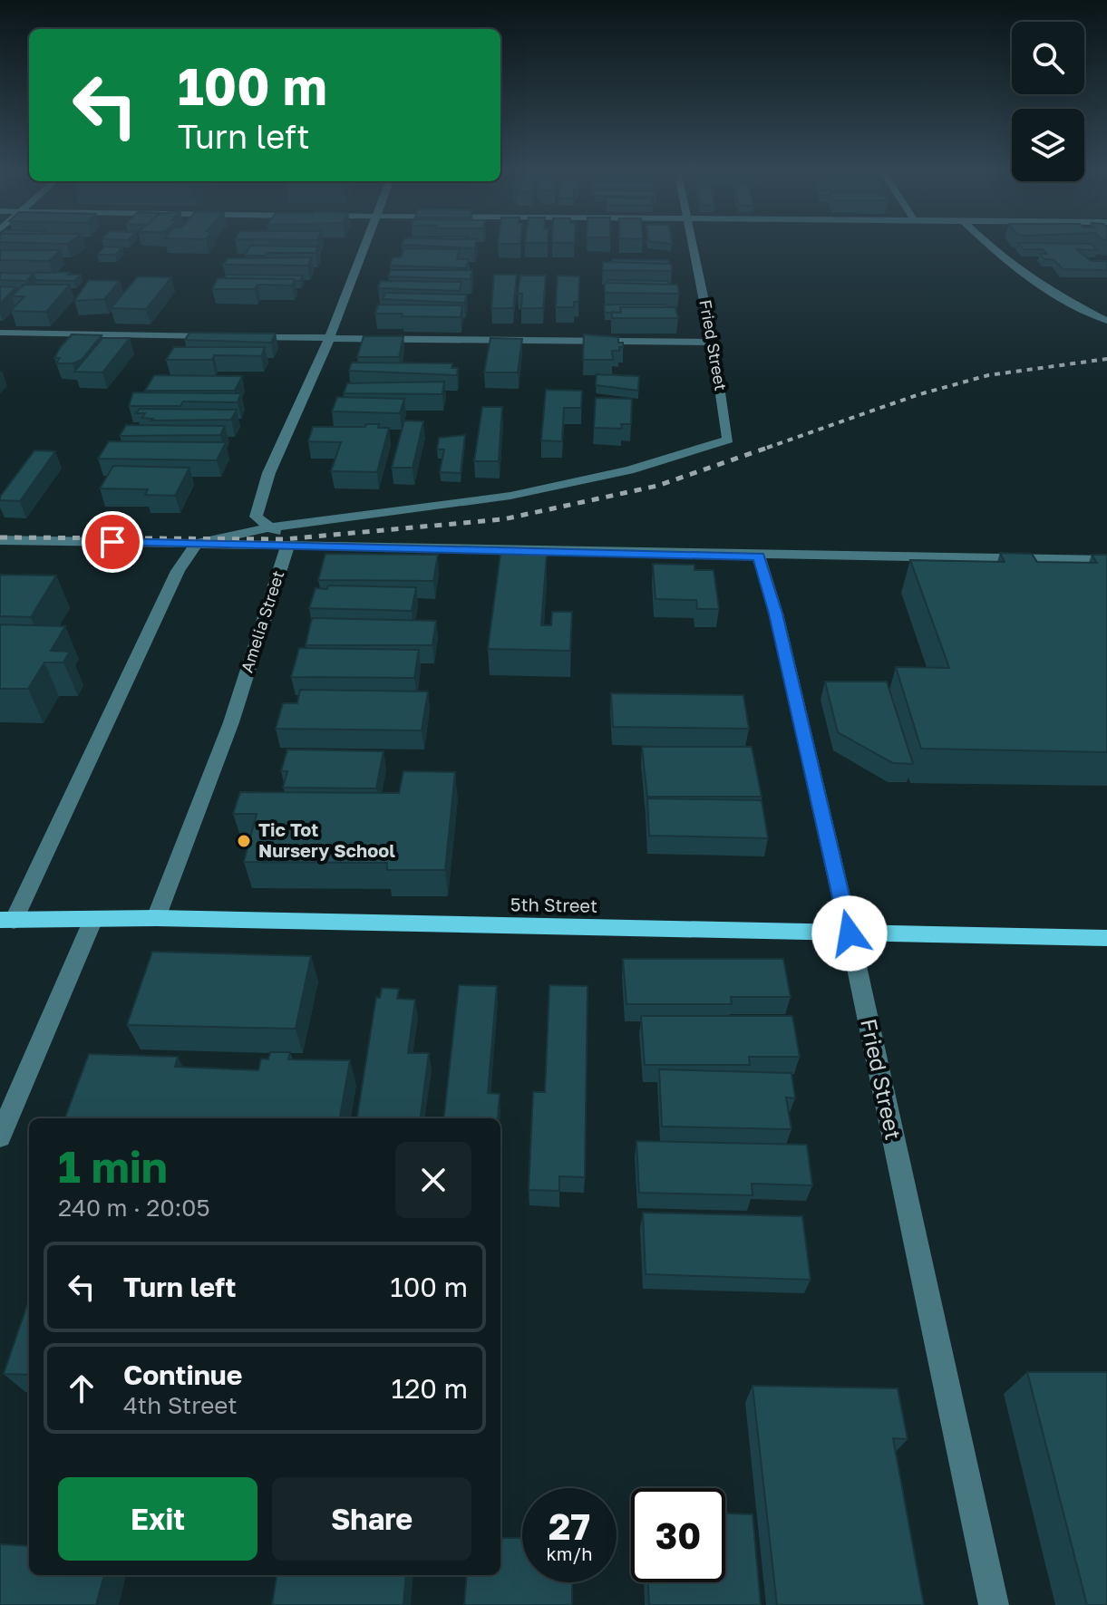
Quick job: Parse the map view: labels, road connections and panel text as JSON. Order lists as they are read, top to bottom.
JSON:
{
  "streets": {
    "main road": ["5th Street"],
    "street": ["Fried Street", "Amelia Street"]
  },
  "crossings": [
    ["Fried Street", "Amelia Street"],
    ["Fried Street", "5th Street"],
    ["Amelia Street", "5th Street"]
  ],
  "places": ["Tic Tot Nursery School"],
  "page": {
    "turn": ["100 m", "Turn left"],
    "heading": ["1 min", "240 m · 20:05"],
    "list": [
      {
        "name": "Turn left",
        "value": "100 m"
      },
      {
        "name": "Continue",
        "note": "4th Street",
        "value": "120 m"
      }
    ],
    "buttons": ["Exit", "Share"],
    "speed": "27 km/h",
    "limit": "30"
  }
}
